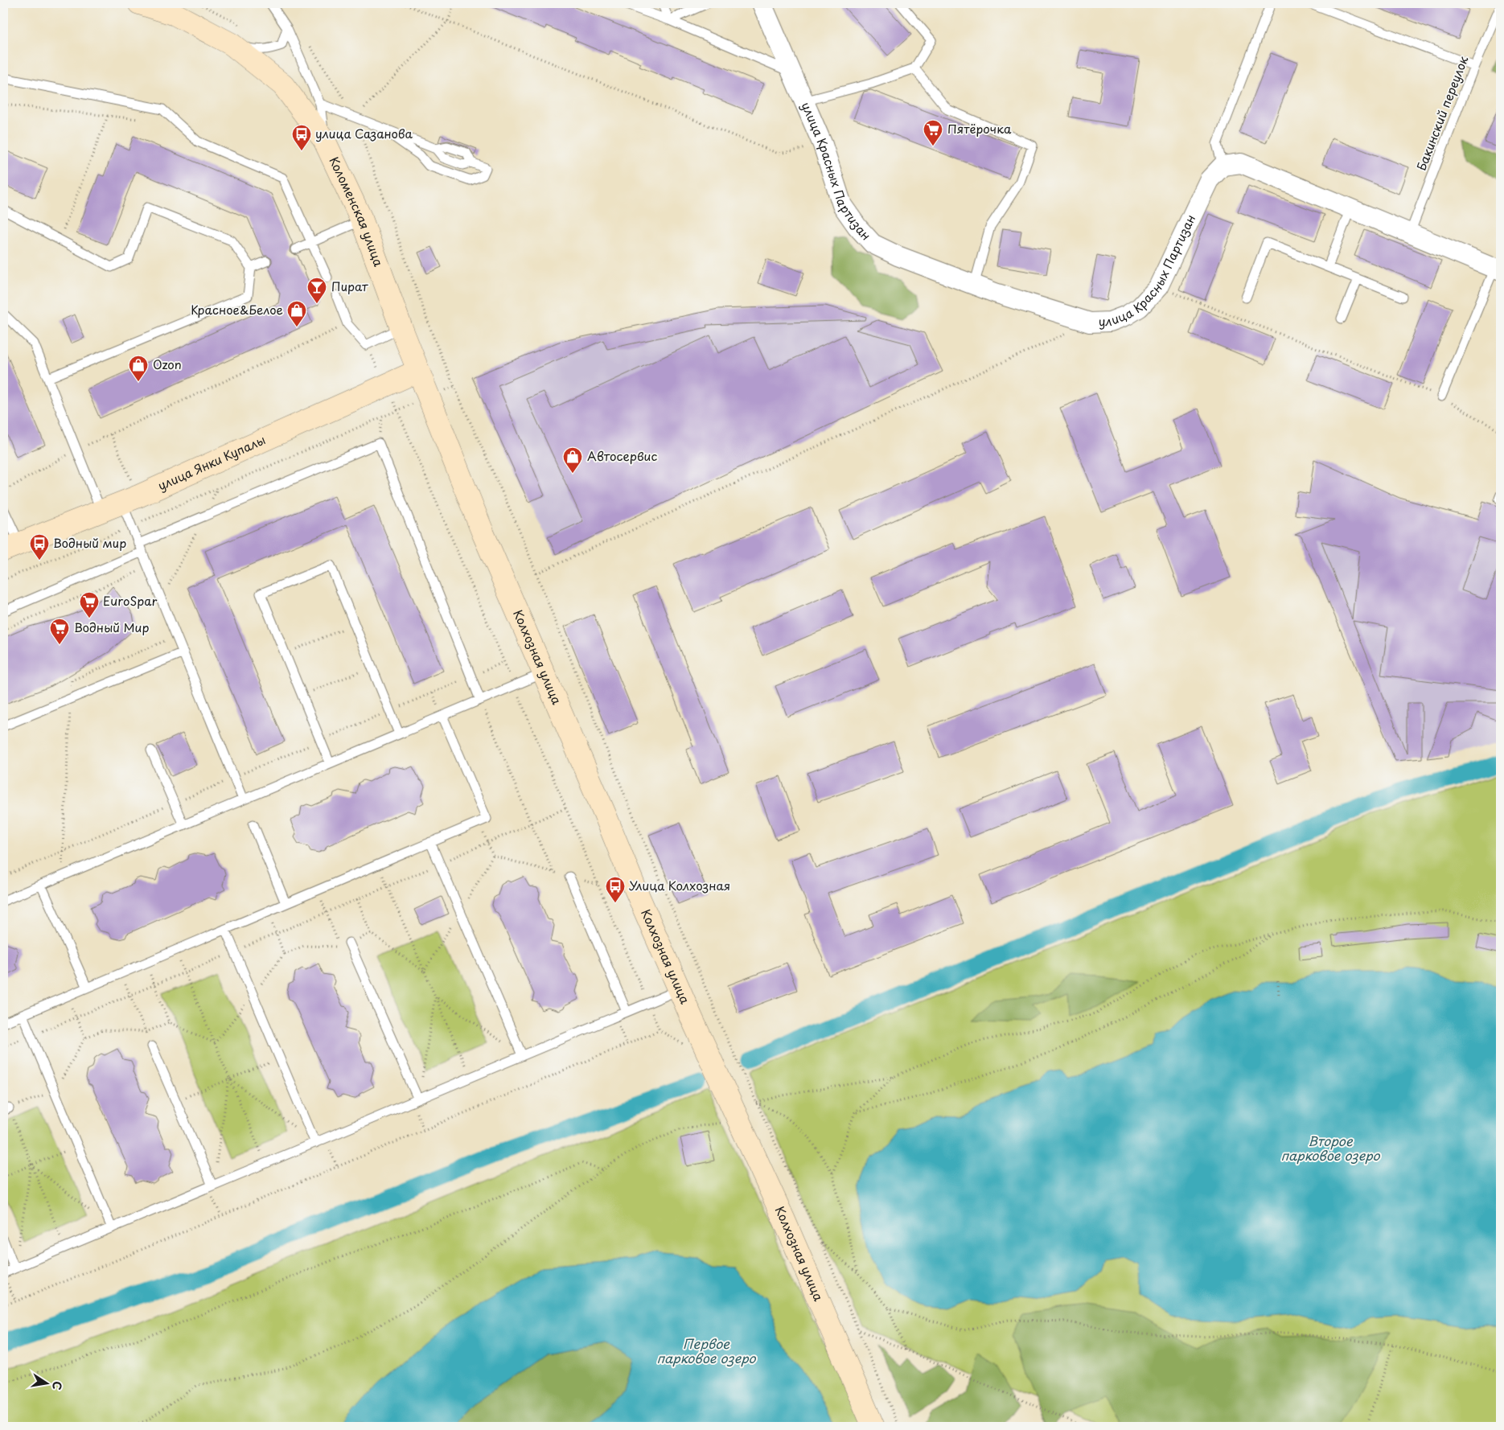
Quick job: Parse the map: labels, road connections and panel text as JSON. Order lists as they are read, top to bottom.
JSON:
{
  "streets": {
    "main road": ["Коломенская улица", "улица Янки Купалы", "Колхозная улица"],
    "street": ["улица Красных Партизан"],
    "lane": ["Бакинский переулок"]
  },
  "crossings": [
    ["Коломенская улица", "улица Янки Купалы"],
    ["Коломенская улица", "Колхозная улица"],
    ["улица Янки Купалы", "Колхозная улица"]
  ],
  "water": ["Второе парковое озеро", "Первое парковое озеро"],
  "places": {
    "supermarket": ["Пятёрочка", "EuroSpar", "Водный Мир"],
    "bus stop": ["улица Сазанова", "Водный мир", "Улица Колхозная"],
    "bar": ["Пират"],
    "shop": ["Красное&Белое", "Ozon", "Автосервис"]
  },
  "north": "right"
}
